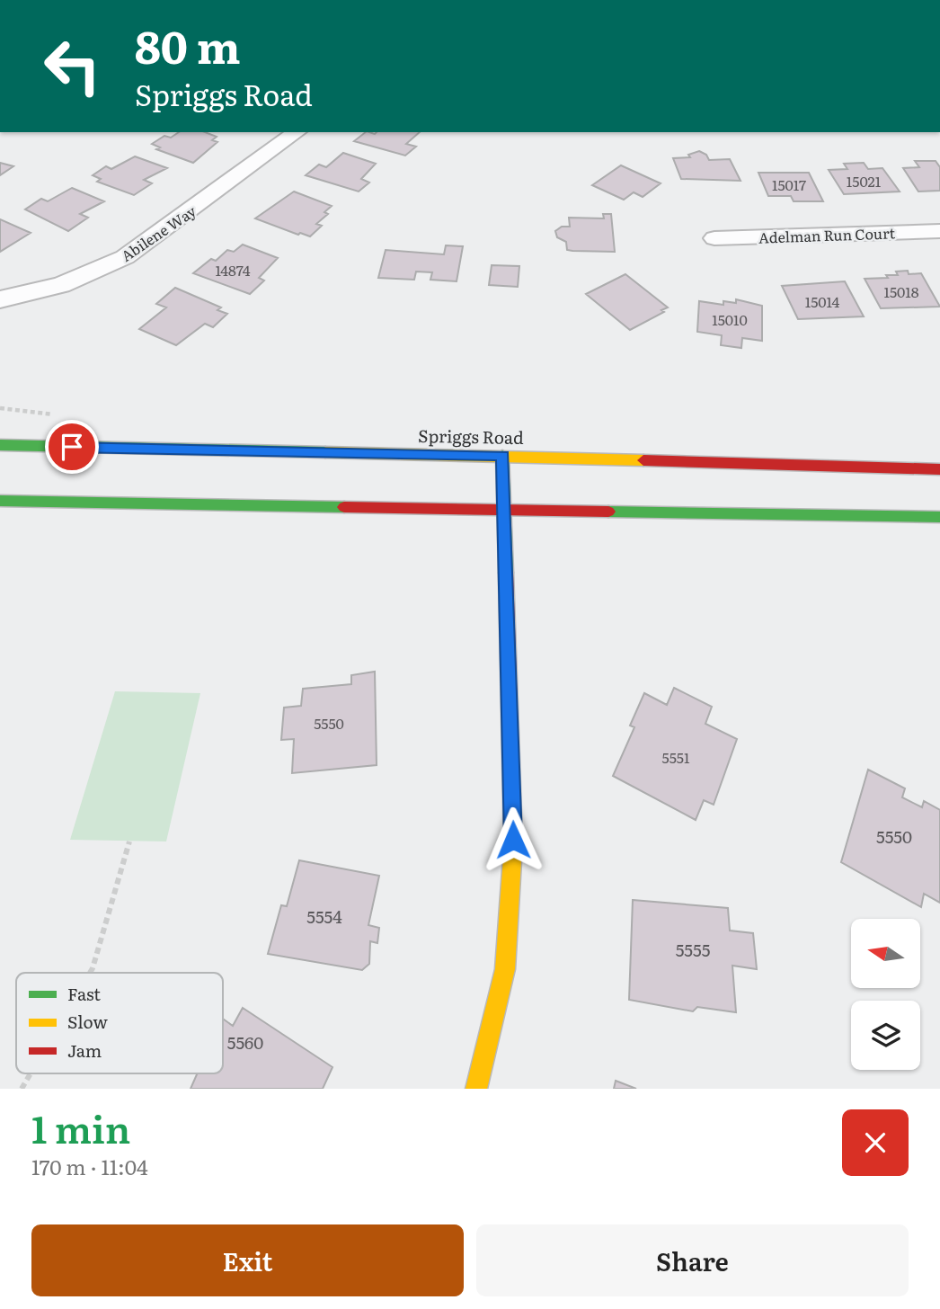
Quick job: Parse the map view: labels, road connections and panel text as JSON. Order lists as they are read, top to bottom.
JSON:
{
  "streets": {
    "main road": ["Spriggs Road"],
    "street": ["Abilene Way", "Adelman Run Court"]
  },
  "house_numbers": [
    "15021",
    "15017",
    "14874",
    "15018",
    "15014",
    "15010",
    "5550",
    "5551",
    "5550",
    "5554",
    "5555",
    "5560"
  ],
  "legend": ["Fast", "Slow", "Jam"],
  "north": "left",
  "page": {
    "turn": ["80 m", "Spriggs Road"],
    "heading": ["1 min", "170 m · 11:04"],
    "buttons": ["Exit", "Share"]
  }
}
